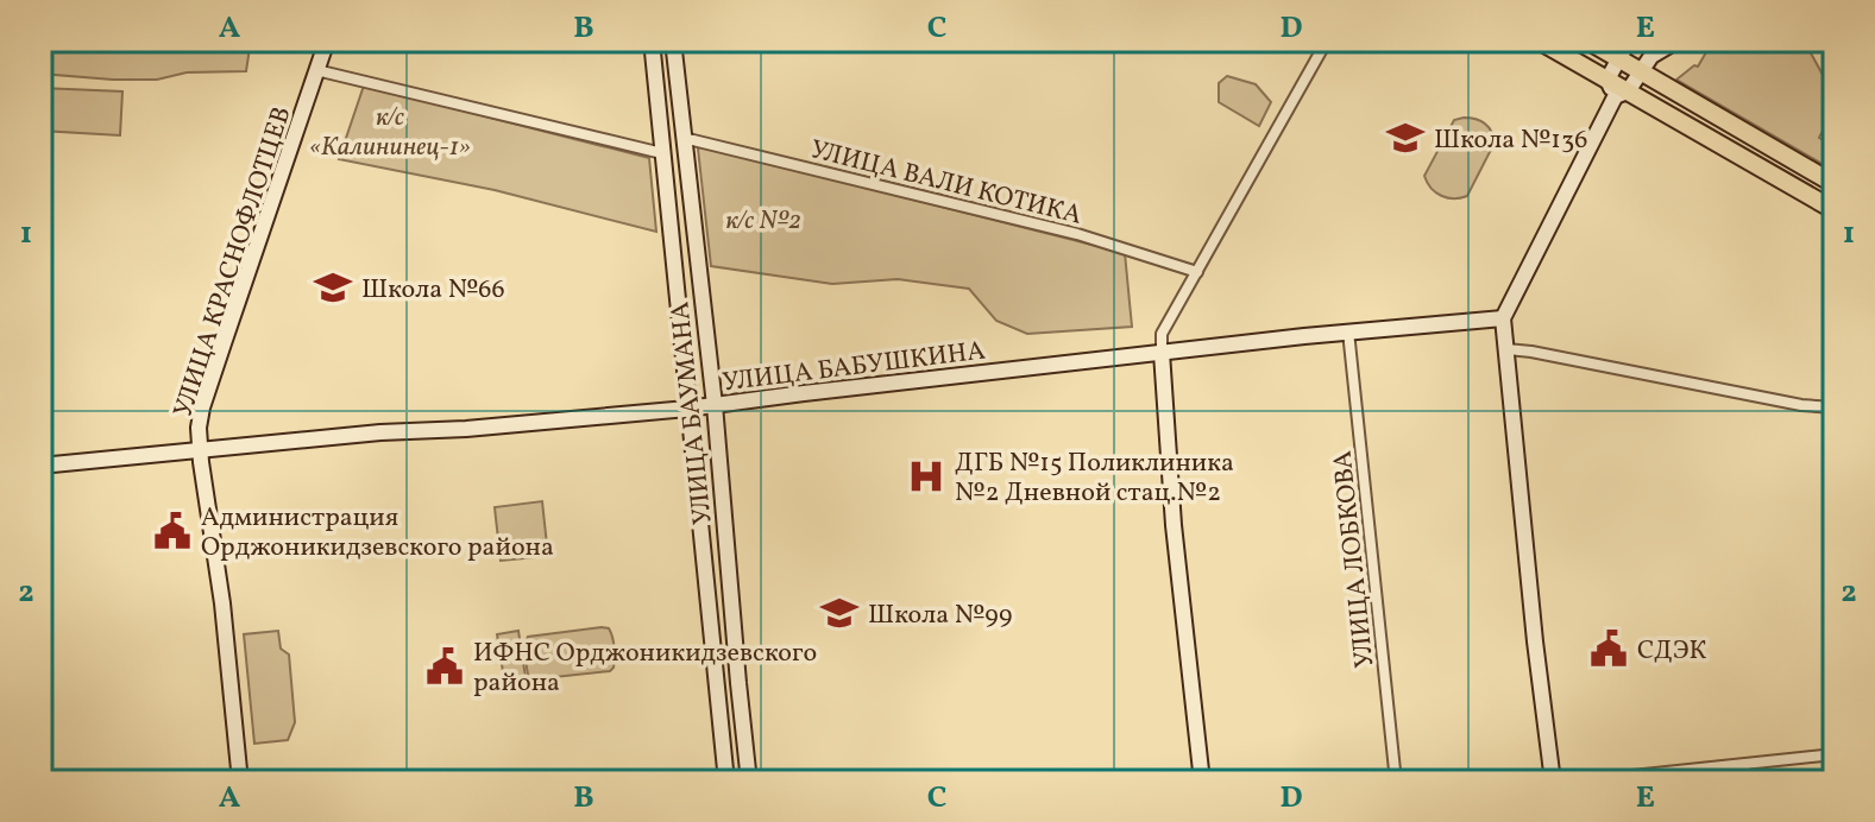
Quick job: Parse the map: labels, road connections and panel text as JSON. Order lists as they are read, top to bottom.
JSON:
{
  "streets": {
    "street": [
      "УЛИЦА ВАЛИ КОТИКА",
      "УЛИЦА КРАСНОФЛОТЦЕВ",
      "УЛИЦА БАБУШКИНА",
      "УЛИЦА БАУМАНА",
      "УЛИЦА ЛОБКОВА"
    ]
  },
  "crossings": [
    ["УЛИЦА ВАЛИ КОТИКА", "УЛИЦА БАУМАНА"],
    ["УЛИЦА КРАСНОФЛОТЦЕВ", "УЛИЦА БАБУШКИНА"],
    ["УЛИЦА БАБУШКИНА", "УЛИЦА БАУМАНА"],
    ["УЛИЦА БАБУШКИНА", "УЛИЦА ЛОБКОВА"]
  ],
  "parks": ["к/с «Калининец-1»", "к/с №2"],
  "places": {
    "school or university": ["Школа №136", "Школа №66", "Школа №99"],
    "hospital": ["ДГБ №15 Поликлиника №2 Дневной стац.№2"],
    "public building": ["Администрация Орджоникидзевского района", "СДЭК", "ИФНС Орджоникидзевского района"]
  },
  "grid": {
    "columns": [
      "A",
      "B",
      "C",
      "D",
      "E"
    ],
    "rows": ["1", "2"]
  }
}
